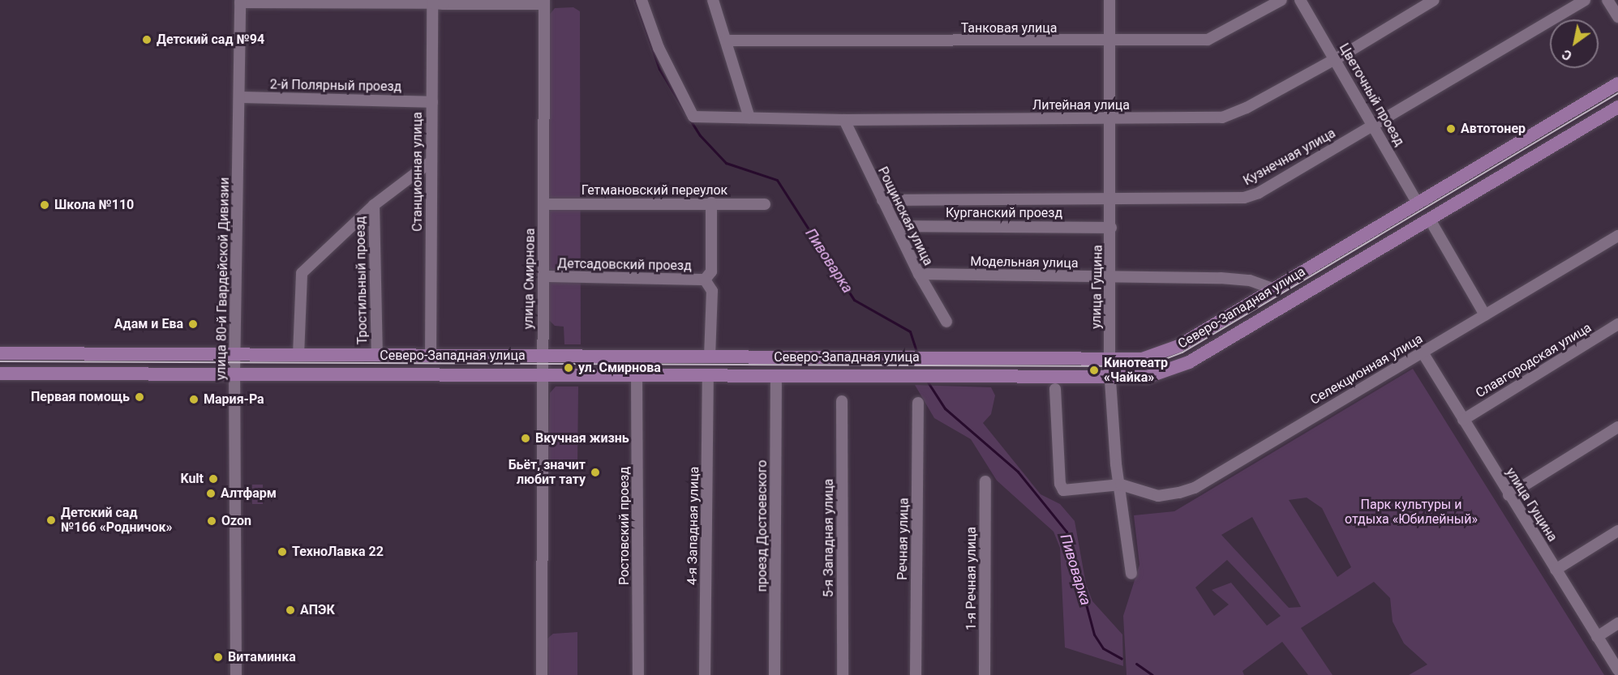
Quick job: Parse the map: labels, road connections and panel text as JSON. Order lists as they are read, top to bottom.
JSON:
{
  "streets": {
    "main road": ["Северо-Западная улица"],
    "street": [
      "Танковая улица",
      "2-й Полярный проезд",
      "Цветочный проезд",
      "Литейная улица",
      "Кузнечная улица",
      "Станционная улица",
      "Гетмановский переулок",
      "Курганский проезд",
      "Рощинская улица",
      "Модельная улица",
      "Детсадовский проезд",
      "улица 80-й Гвардейской Дивизии",
      "улица Смирнова",
      "Тростильный проезд",
      "улица Гущина",
      "Славгородская улица",
      "Селекционная улица",
      "Ростовский проезд",
      "4-я Западная улица",
      "проезд Достоевского",
      "5-я Западная улица",
      "Речная улица",
      "1-я Речная улица"
    ]
  },
  "crossings": [
    ["Танковая улица", "улица Гущина"],
    ["2-й Полярный проезд", "Станционная улица"],
    ["2-й Полярный проезд", "улица 80-й Гвардейской Дивизии"],
    ["Цветочный проезд", "Литейная улица"],
    ["Цветочный проезд", "Кузнечная улица"],
    ["Цветочный проезд", "Северо-Западная улица"],
    ["Литейная улица", "Рощинская улица"],
    ["Литейная улица", "улица Гущина"],
    ["Кузнечная улица", "Рощинская улица"],
    ["Кузнечная улица", "улица Гущина"],
    ["Станционная улица", "Северо-Западная улица"],
    ["Гетмановский переулок", "улица Смирнова"],
    ["Курганский проезд", "Рощинская улица"],
    ["Курганский проезд", "улица Гущина"],
    ["Рощинская улица", "Модельная улица"],
    ["Модельная улица", "улица Гущина"],
    ["Модельная улица", "Северо-Западная улица"],
    ["Детсадовский проезд", "улица Смирнова"],
    ["улица 80-й Гвардейской Дивизии", "Северо-Западная улица"],
    ["улица Смирнова", "Северо-Западная улица"],
    ["Тростильный проезд", "Северо-Западная улица"],
    ["улица Гущина", "Северо-Западная улица"],
    ["улица Гущина", "Славгородская улица"],
    ["улица Гущина", "Селекционная улица"],
    ["Северо-Западная улица", "Ростовский проезд"],
    ["Северо-Западная улица", "4-я Западная улица"],
    ["Северо-Западная улица", "проезд Достоевского"]
  ],
  "water": ["Пивоварка"],
  "parks": ["Парк культуры и отдыха «Юбилейный»"],
  "places": [
    "Детский сад №94",
    "Автотонер",
    "Школа №110",
    "Адам и Ева",
    "ул. Смирнова",
    "Кинотеатр «Чайка»",
    "Первая помощь",
    "Мария-Ра",
    "Вкучная жизнь",
    "Бьёт, значит любит тату",
    "Kult",
    "Алтфарм",
    "Детский сад №166 «Родничок»",
    "Ozon",
    "ТехноЛавка 22",
    "АПЭК",
    "Витаминка"
  ],
  "north": "bottom left"
}
